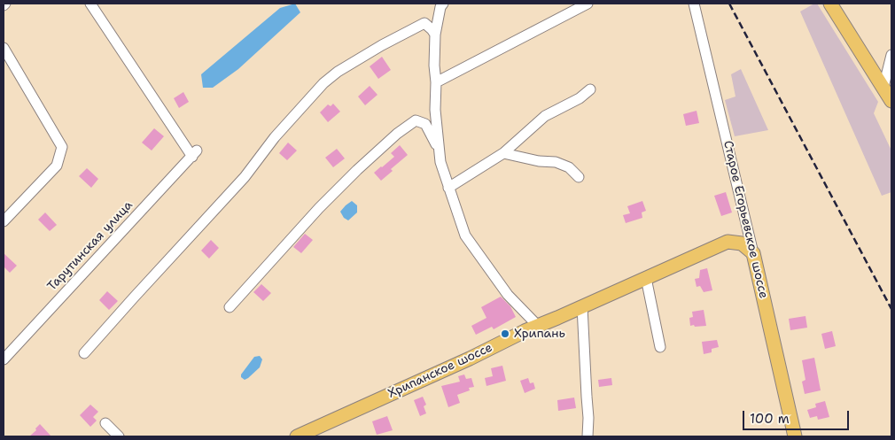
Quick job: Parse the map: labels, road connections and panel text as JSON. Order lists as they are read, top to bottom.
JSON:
{
  "streets": {
    "main road": ["Старое Егорьевское шоссе", "Хрипанское шоссе"],
    "street": ["Тарутинская улица"]
  },
  "crossings": [
    ["Старое Егорьевское шоссе", "Хрипанское шоссе"]
  ],
  "places": ["Хрипань"],
  "scale_bar": "100 m"
}
